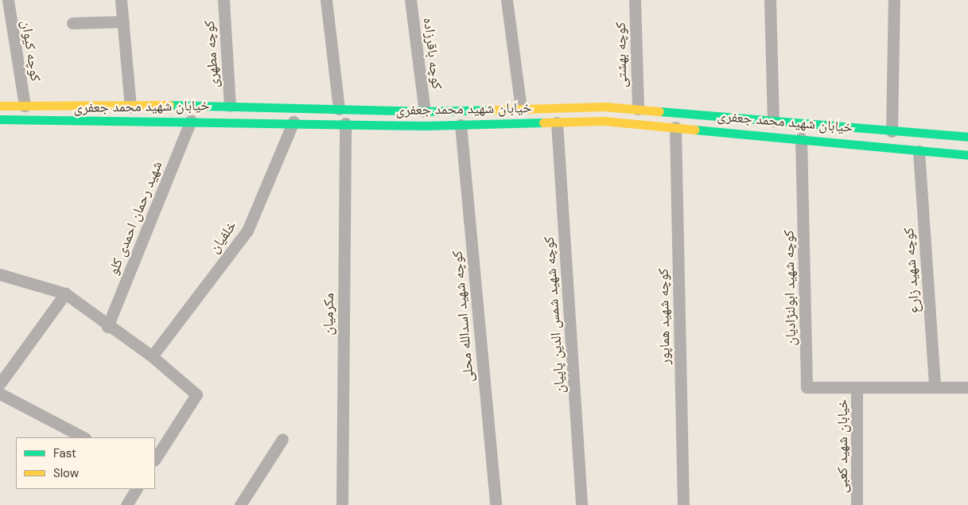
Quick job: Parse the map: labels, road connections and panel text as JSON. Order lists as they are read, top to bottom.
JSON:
{
  "streets": {
    "street": [
      "کوچه کیوان",
      "کوچه باقرزاده",
      "کوچه مطهری",
      "کوچه بهشتی",
      "خیابان شهید محمد جعفری",
      "شهید رحمان احمدی کلو",
      "خلفیان",
      "کوچه شهید زارع",
      "کوچه شهید ابولنژادیان",
      "مکرمیان",
      "کوچه شهید شمس الدین پاپیان",
      "کوچه شهید اسدالله محلی",
      "کوچه شهید هماپور",
      "خیابان شهید کعبی"
    ]
  },
  "crossings": [
    ["کوچه کیوان", "خیابان شهید محمد جعفری"],
    ["کوچه باقرزاده", "خیابان شهید محمد جعفری"],
    ["کوچه مطهری", "خیابان شهید محمد جعفری"],
    ["کوچه بهشتی", "خیابان شهید محمد جعفری"],
    ["خیابان شهید محمد جعفری", "شهید رحمان احمدی کلو"],
    ["خیابان شهید محمد جعفری", "خلفیان"],
    ["خیابان شهید محمد جعفری", "کوچه شهید زارع"],
    ["خیابان شهید محمد جعفری", "کوچه شهید ابولنژادیان"],
    ["خیابان شهید محمد جعفری", "مکرمیان"],
    ["خیابان شهید محمد جعفری", "کوچه شهید شمس الدین پاپیان"],
    ["خیابان شهید محمد جعفری", "کوچه شهید اسدالله محلی"],
    ["خیابان شهید محمد جعفری", "کوچه شهید هماپور"],
    ["کوچه شهید ابولنژادیان", "خیابان شهید کعبی"]
  ],
  "legend": ["Fast", "Slow"]
}
